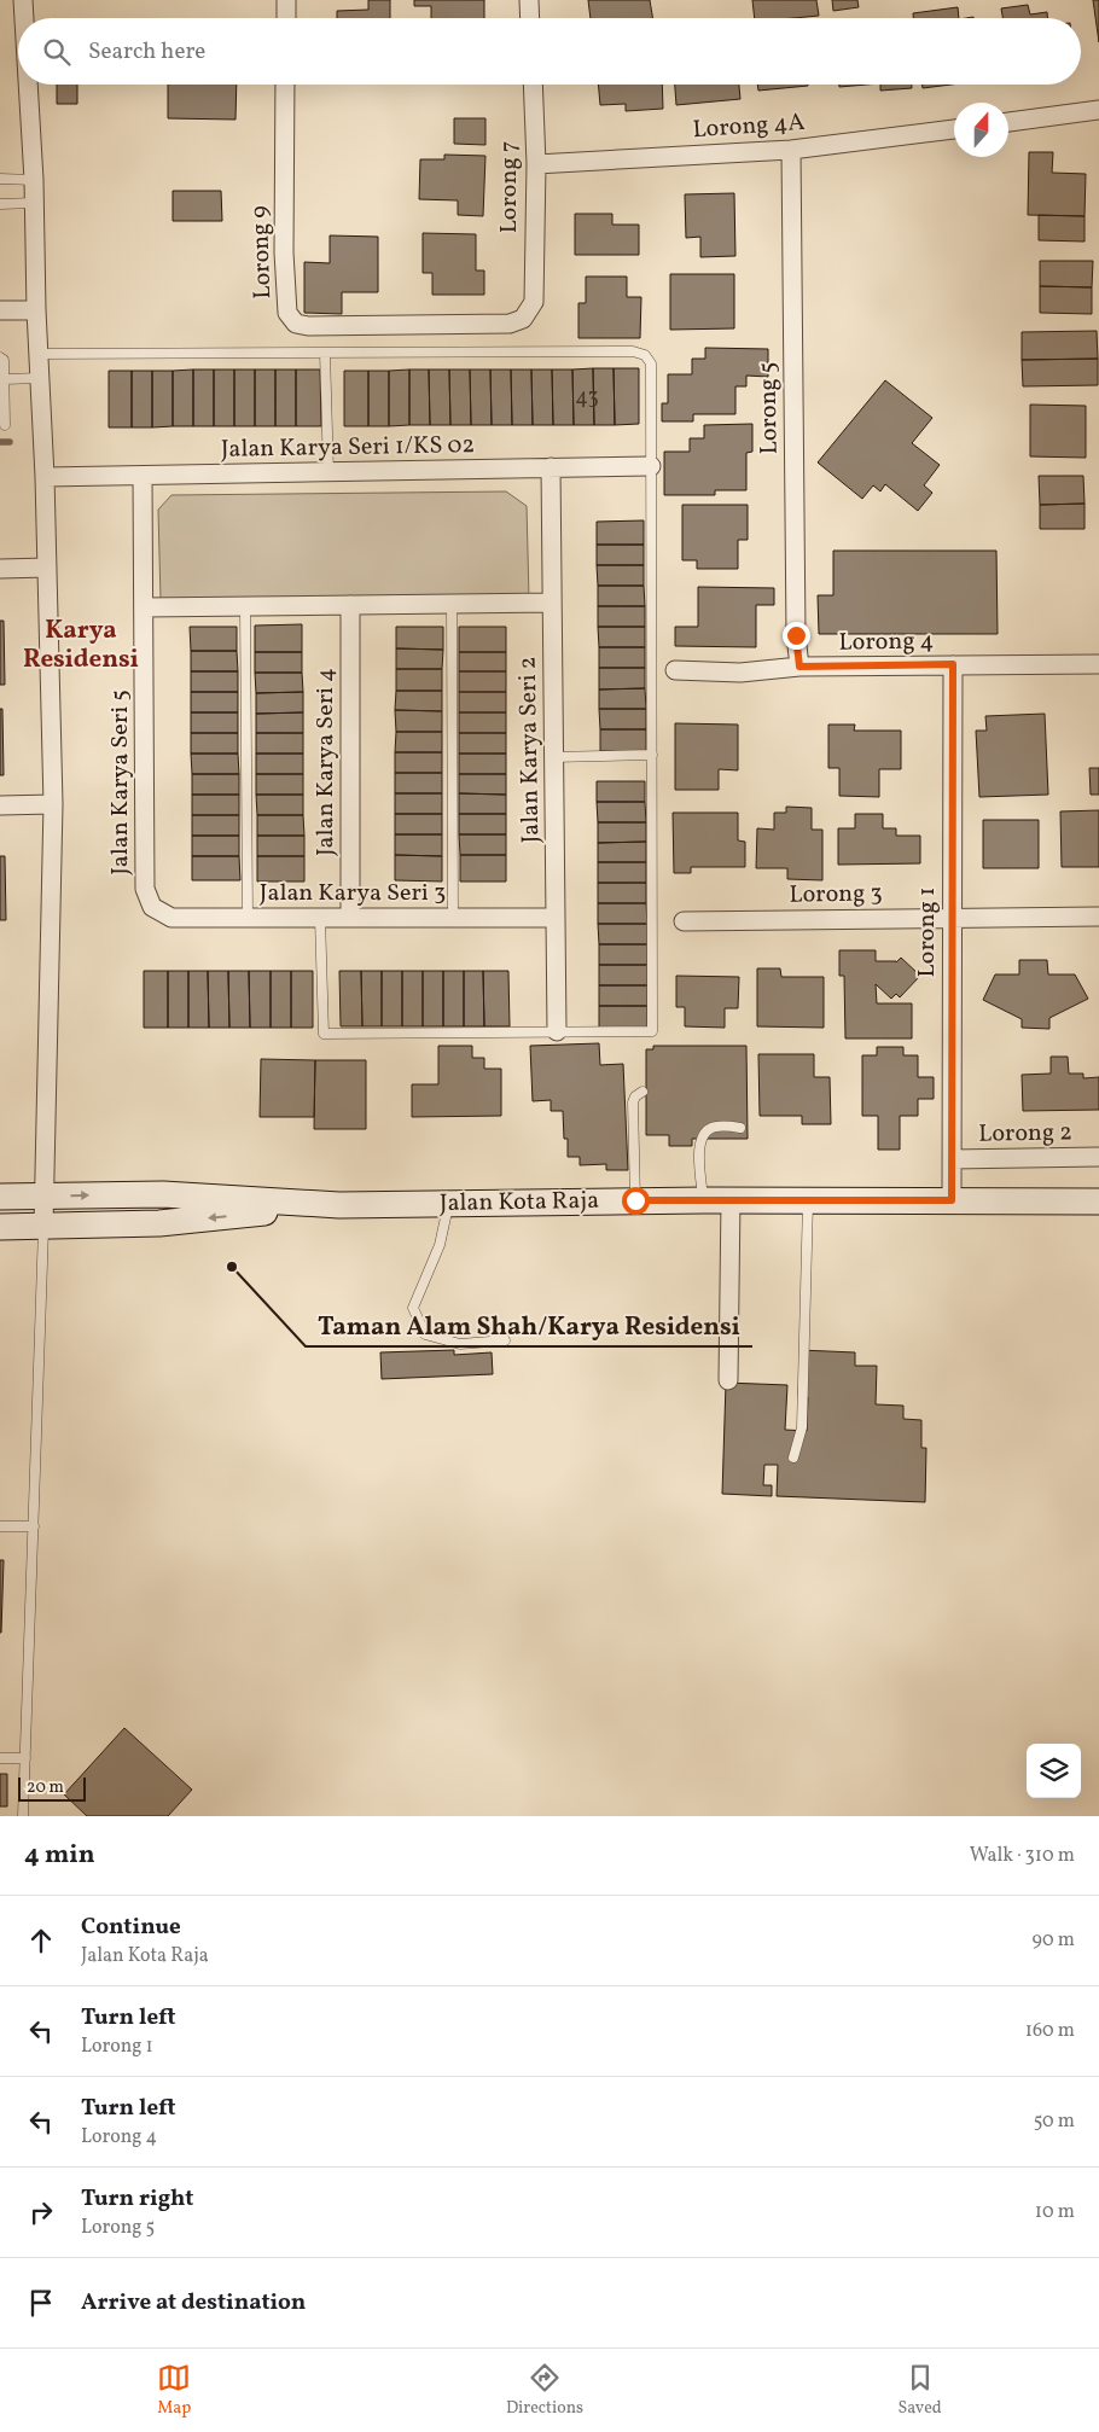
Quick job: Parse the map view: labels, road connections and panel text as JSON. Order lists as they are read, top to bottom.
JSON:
{
  "streets": {
    "main road": ["Jalan Kota Raja"],
    "street": [
      "Lorong 4A",
      "Lorong 7",
      "Lorong 9",
      "Lorong 5",
      "Jalan Karya Seri 1/KS 02",
      "Lorong 4",
      "Jalan Karya Seri 2",
      "Jalan Karya Seri 4",
      "Jalan Karya Seri 5",
      "Jalan Karya Seri 3",
      "Lorong 3",
      "Lorong 1",
      "Lorong 2"
    ]
  },
  "crossings": [
    ["Lorong 4A", "Lorong 7"],
    ["Lorong 4A", "Lorong 5"],
    ["Lorong 7", "Lorong 9"],
    ["Lorong 5", "Lorong 4"],
    ["Jalan Karya Seri 1/KS 02", "Jalan Karya Seri 2"],
    ["Jalan Karya Seri 1/KS 02", "Jalan Karya Seri 5"],
    ["Lorong 4", "Lorong 1"],
    ["Jalan Karya Seri 2", "Jalan Karya Seri 3"],
    ["Jalan Karya Seri 4", "Jalan Karya Seri 3"],
    ["Jalan Karya Seri 5", "Jalan Karya Seri 3"],
    ["Lorong 3", "Lorong 1"],
    ["Lorong 1", "Lorong 2"],
    ["Lorong 1", "Jalan Kota Raja"]
  ],
  "districts": ["Karya Residensi"],
  "places": ["Taman Alam Shah/Karya Residensi"],
  "house_numbers": ["43"],
  "scale_bar": "20 m",
  "north": "top",
  "page": {
    "search": "Search here",
    "scale": "20 m",
    "heading": ["4 min", "Walk · 310 m"],
    "list": [
      ["Continue", "Jalan Kota Raja", "90 m"],
      ["Turn left", "Lorong 1", "160 m"],
      ["Turn left", "Lorong 4", "50 m"],
      ["Turn right", "Lorong 5", "10 m"],
      "Arrive at destination"
    ],
    "nav": ["Map", "Directions", "Saved"]
  }
}
